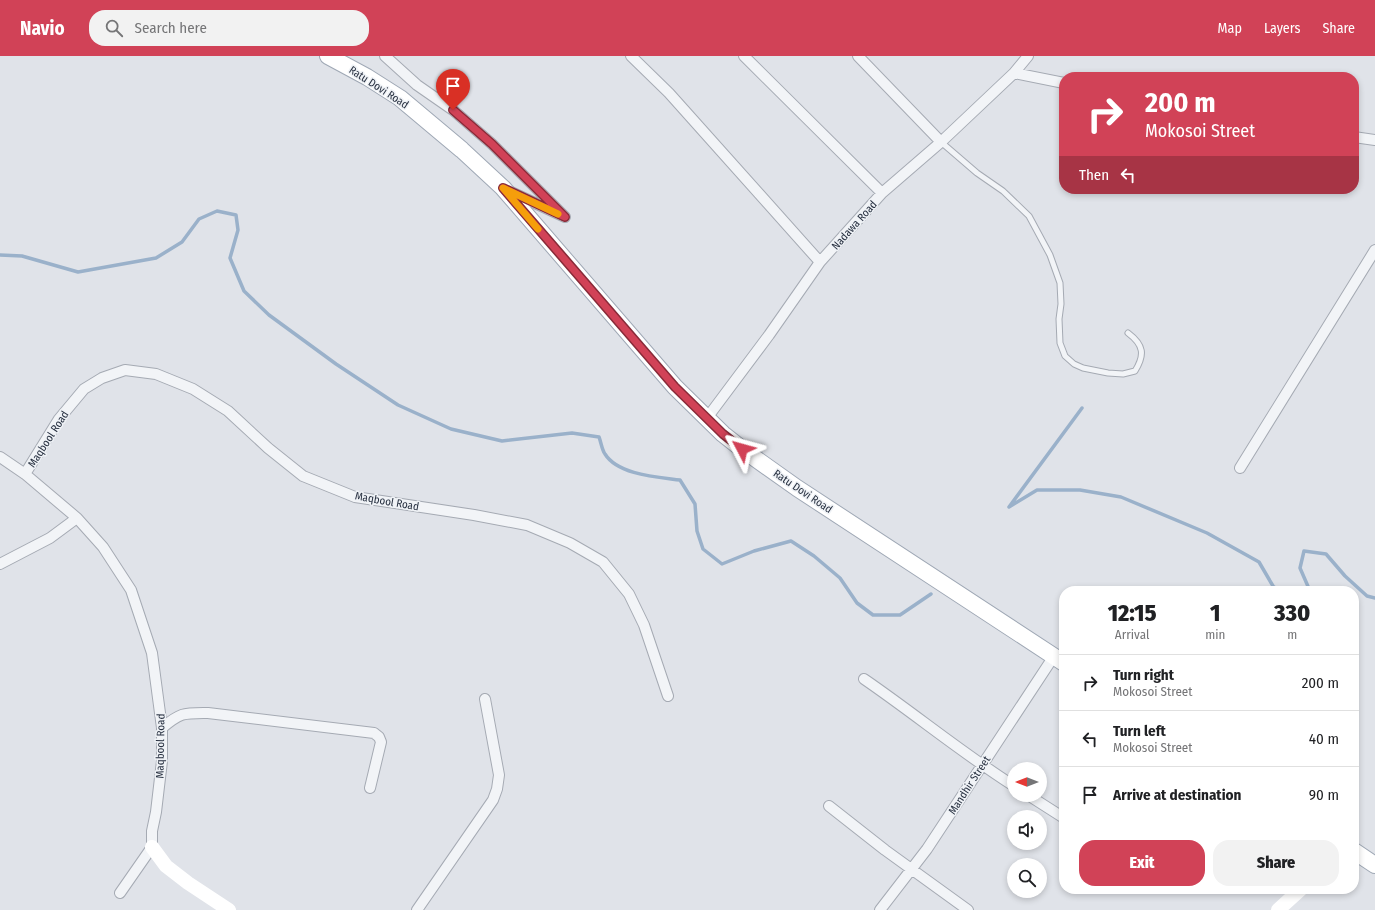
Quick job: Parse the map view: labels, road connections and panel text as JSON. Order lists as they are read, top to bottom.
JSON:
{
  "streets": {
    "main road": ["Ratu Dovi Road"],
    "street": ["Nadawa Road", "Maqbool Road", "Mandhir Street"]
  },
  "crossings": [
    ["Ratu Dovi Road", "Nadawa Road"],
    ["Ratu Dovi Road", "Mandhir Street"]
  ],
  "north": "left",
  "page": {
    "header": "Navio",
    "search": "Search here",
    "nav": ["Map", "Layers", "Share"],
    "turn": ["200 m", "Mokosoi Street"],
    "then": "Then",
    "eta": [
      "12:15",
      "Arrival",
      "1",
      "min",
      "330",
      "m"
    ],
    "list": [
      {
        "name": "Turn right",
        "note": "Mokosoi Street",
        "value": "200 m"
      },
      {
        "name": "Turn left",
        "note": "Mokosoi Street",
        "value": "40 m"
      },
      {
        "name": "Arrive at destination",
        "value": "90 m"
      }
    ],
    "buttons": ["Exit", "Share"]
  }
}
